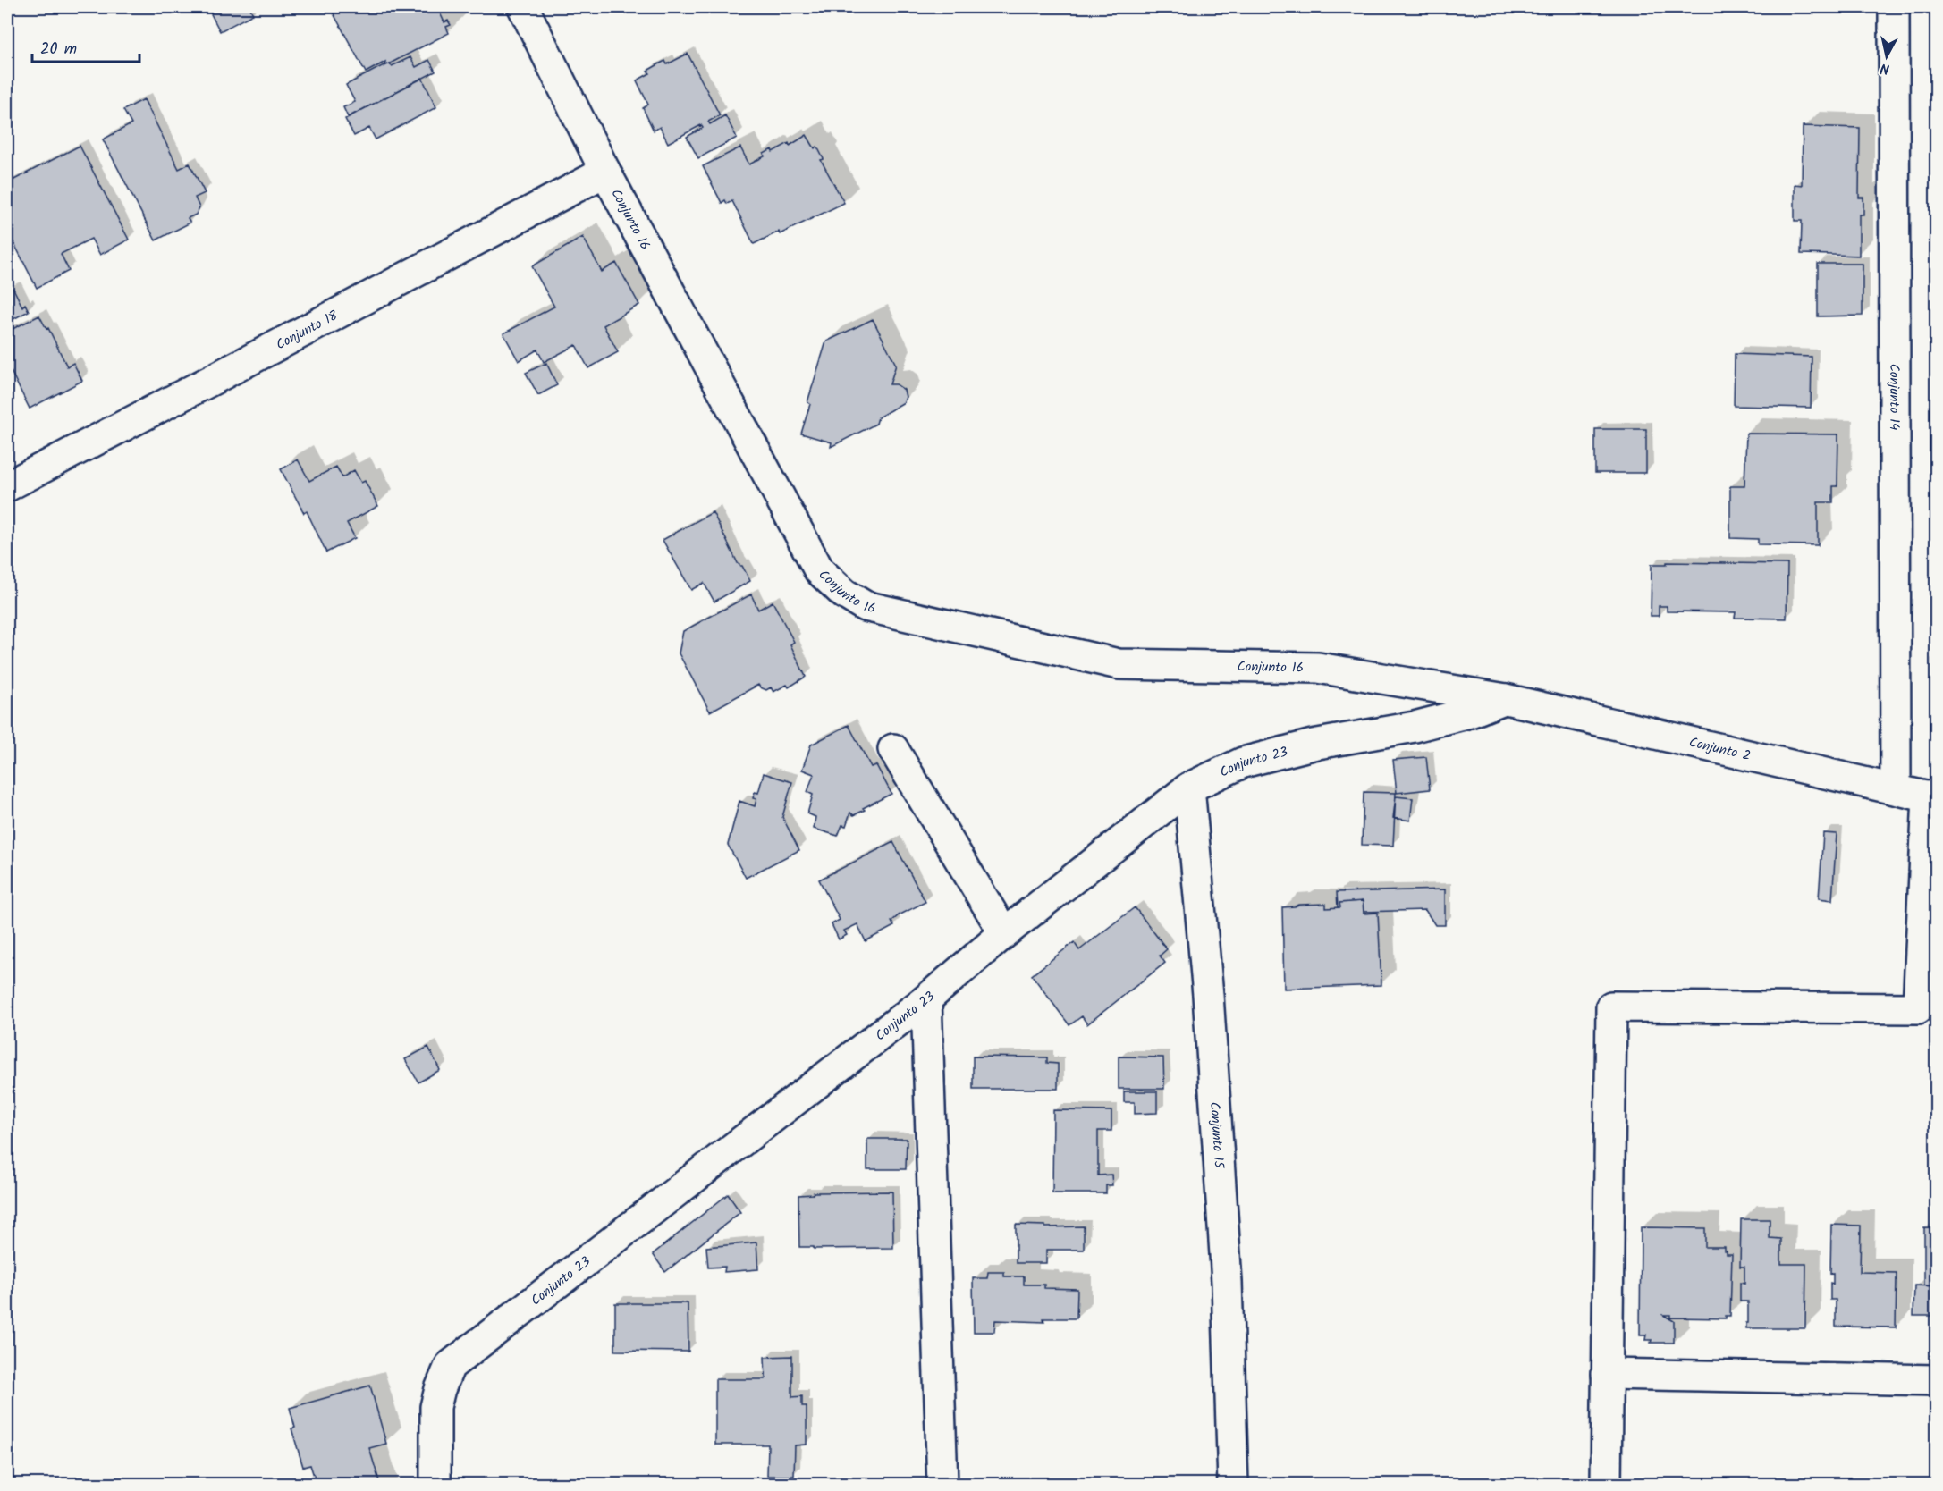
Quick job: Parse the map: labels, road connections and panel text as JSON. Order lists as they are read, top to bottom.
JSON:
{
  "streets": {
    "street": [
      "Conjunto 16",
      "Conjunto 18",
      "Conjunto 14",
      "Conjunto 2",
      "Conjunto 23",
      "Conjunto 15"
    ]
  },
  "crossings": [
    ["Conjunto 16", "Conjunto 18"],
    ["Conjunto 16", "Conjunto 2"],
    ["Conjunto 16", "Conjunto 23"],
    ["Conjunto 14", "Conjunto 2"],
    ["Conjunto 2", "Conjunto 23"],
    ["Conjunto 23", "Conjunto 15"]
  ],
  "scale_bar": "20 m",
  "north": "bottom"
}
